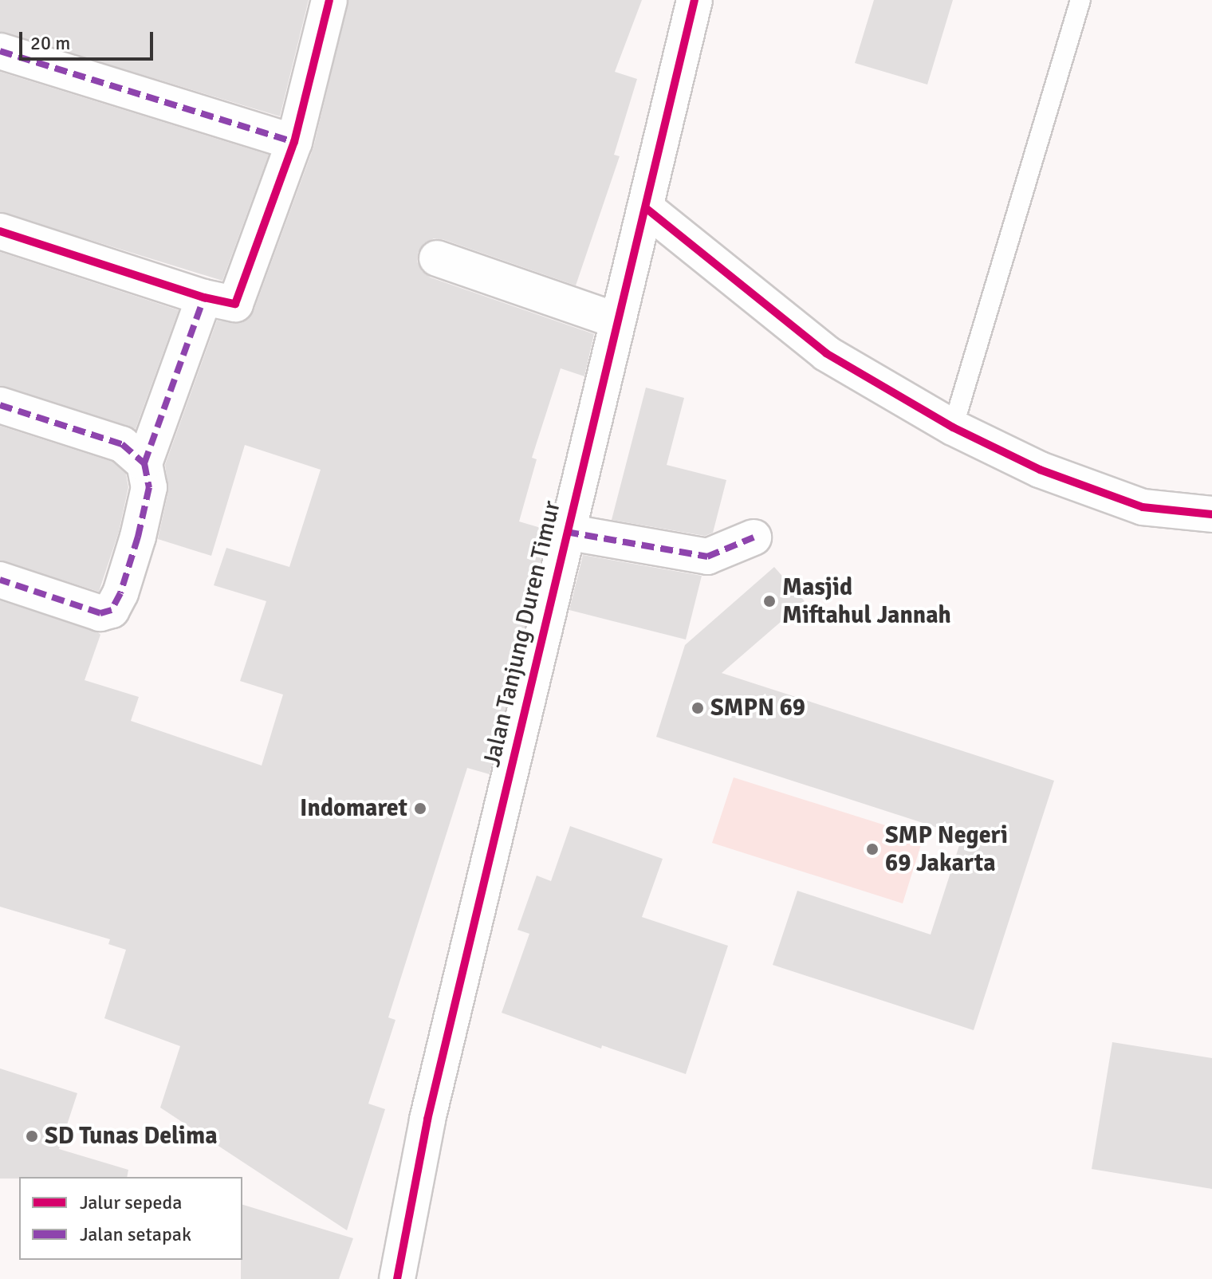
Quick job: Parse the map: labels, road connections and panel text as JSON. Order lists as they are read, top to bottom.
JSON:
{
  "streets": {
    "street": ["Jalan Tanjung Duren Timur"]
  },
  "places": [
    "Masjid Miftahul Jannah",
    "SMPN 69",
    "Indomaret",
    "SMP Negeri 69 Jakarta",
    "SD Tunas Delima"
  ],
  "legend": ["Jalur sepeda", "Jalan setapak"],
  "scale_bar": "20 m"
}
